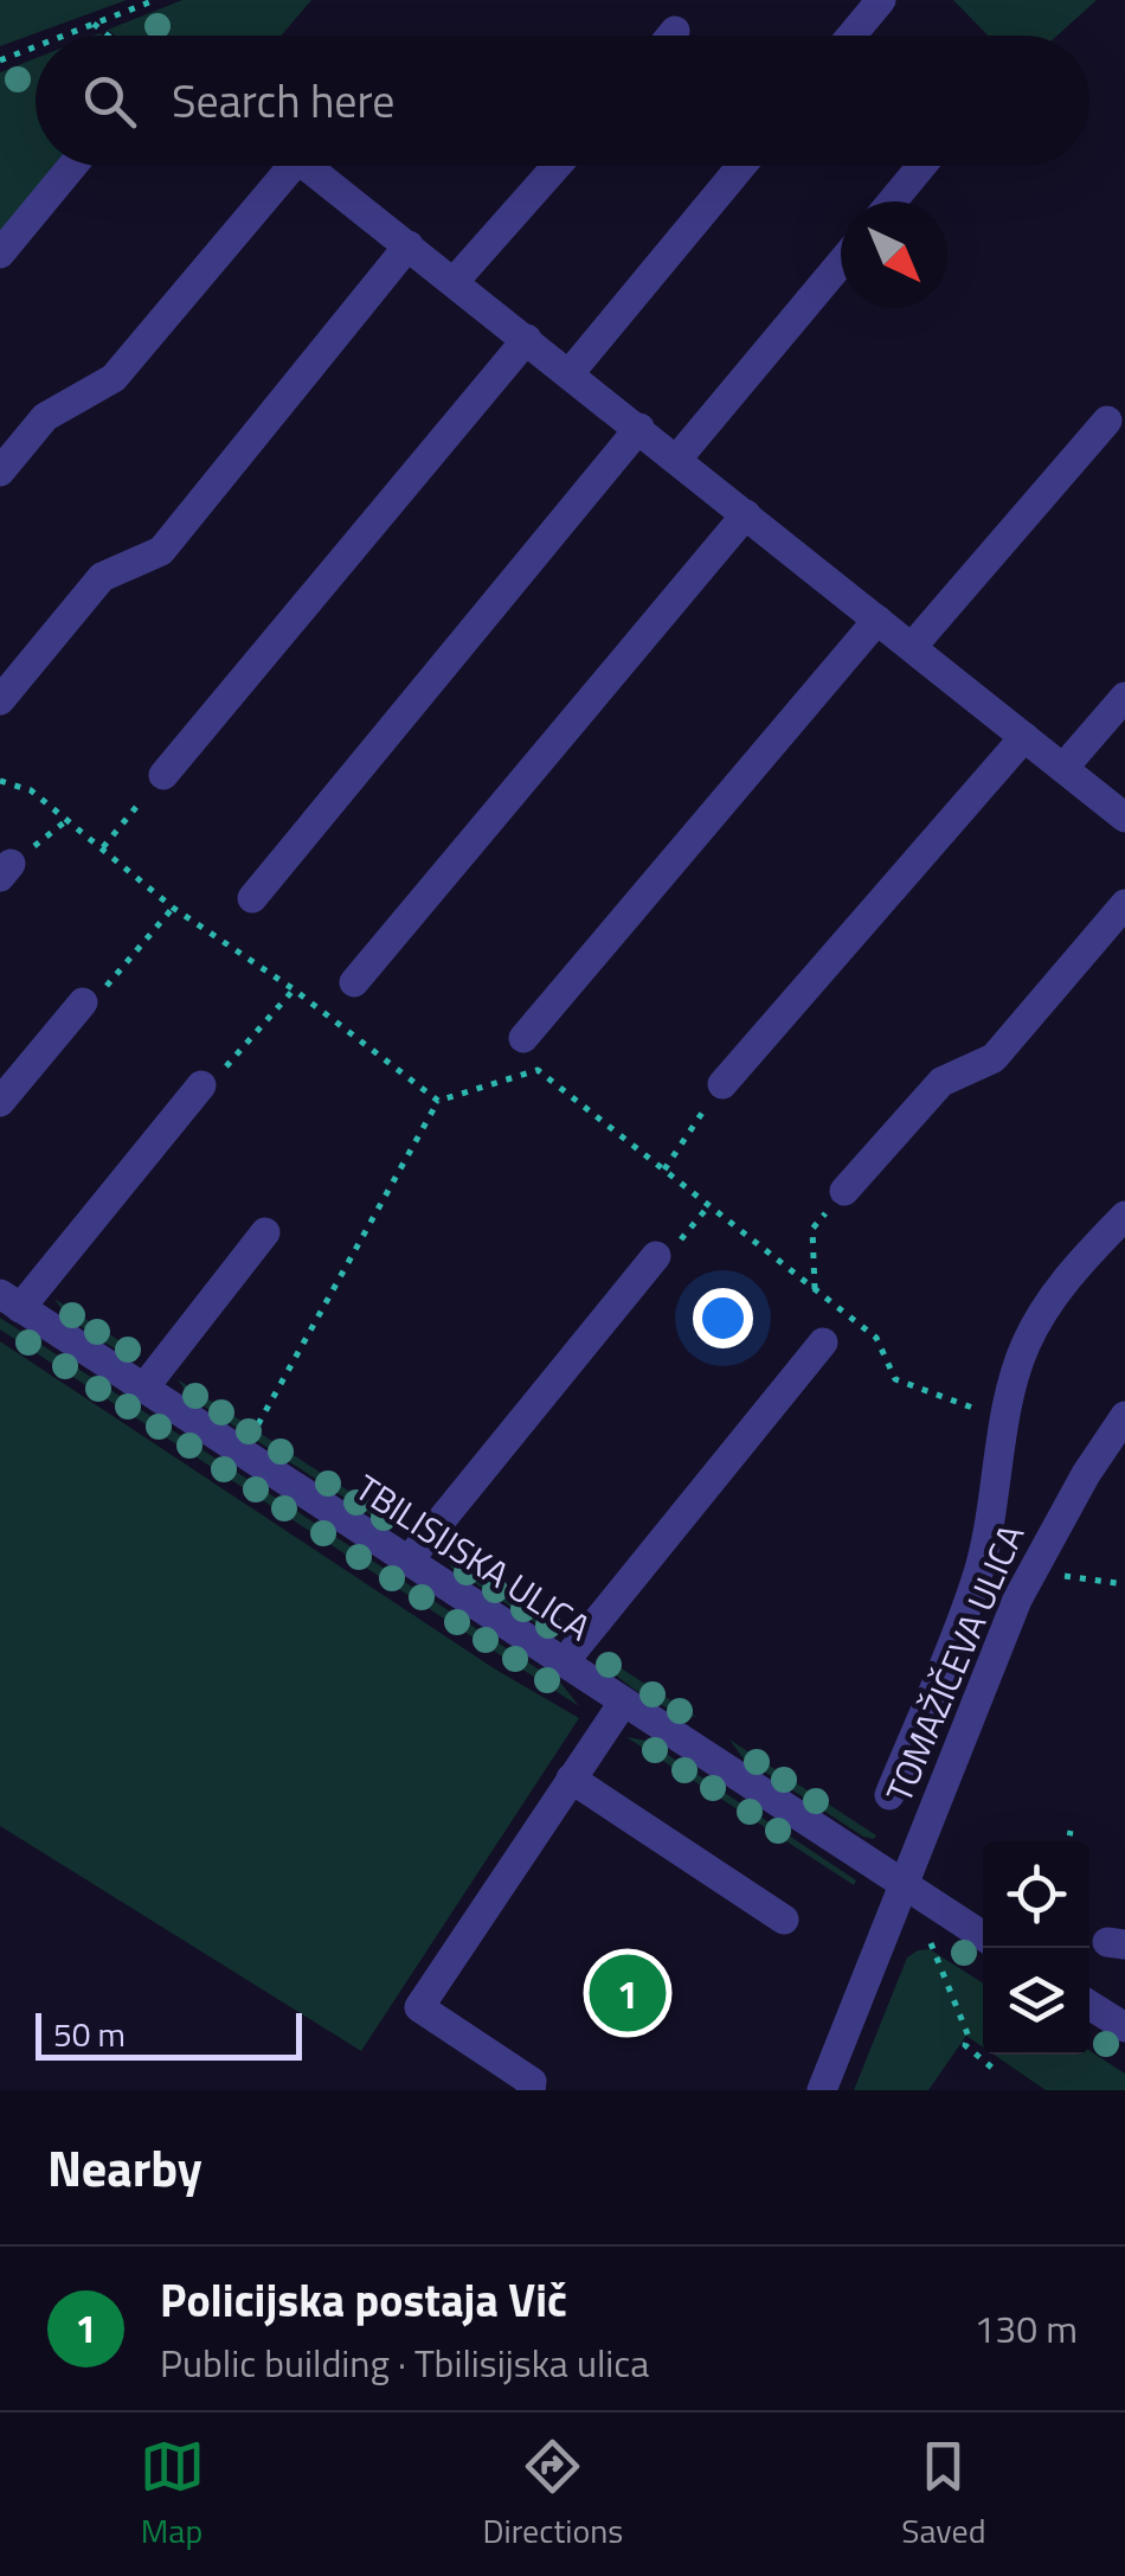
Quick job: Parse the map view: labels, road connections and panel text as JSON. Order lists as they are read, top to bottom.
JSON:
{
  "streets": {
    "street": ["TBILISIJSKA ULICA", "TOMAŽIČEVA ULICA"]
  },
  "crossings": [
    ["TBILISIJSKA ULICA", "TOMAŽIČEVA ULICA"]
  ],
  "scale_bar": "50 m",
  "north": "bottom right",
  "page": {
    "search": "Search here",
    "pins": "1",
    "scale": "50 m",
    "heading": "Nearby",
    "list": [
      {
        "mark": "1",
        "name": "Policijska postaja Vič",
        "note": "Public building · Tbilisijska ulica",
        "value": "130 m"
      }
    ],
    "nav": ["Map", "Directions", "Saved"]
  }
}
